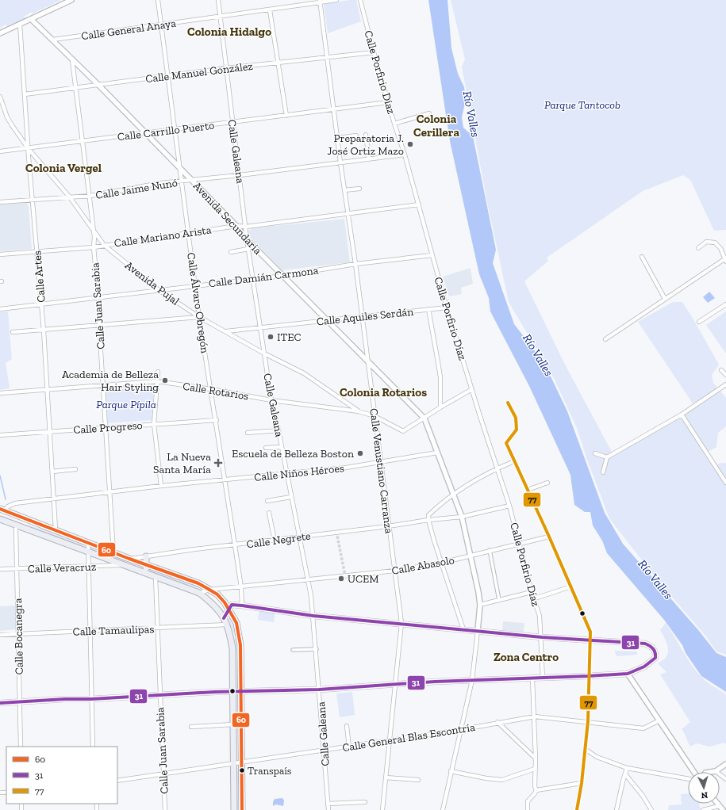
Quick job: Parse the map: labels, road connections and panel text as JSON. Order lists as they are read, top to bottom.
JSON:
{
  "streets": {
    "street": [
      "Calle General Anaya",
      "Calle Manuel González",
      "Calle Porfirio Díaz",
      "Calle Carrillo Puerto",
      "Calle Galeana",
      "Calle Jaime Nunó",
      "Avenida Secundaria",
      "Calle Mariano Arista",
      "Calle Artes",
      "Calle Damián Carmona",
      "Avenida Pujal",
      "Calle Álvaro Obregón",
      "Calle Juan Sarabia",
      "Calle Aquiles Serdán",
      "Calle Rotarios",
      "Calle Progreso",
      "Calle Venustiano Carranza",
      "Calle Niños Héroes",
      "Calle Negrete",
      "Calle Abasolo",
      "Calle Veracruz",
      "Calle Tamaulipas",
      "Calle Bocanegra",
      "Calle General Blas Escontría"
    ]
  },
  "crossings": [
    ["Calle General Anaya", "Calle Galeana"],
    ["Calle General Anaya", "Avenida Secundaria"],
    ["Calle General Anaya", "Calle Álvaro Obregón"],
    ["Calle General Anaya", "Calle Venustiano Carranza"],
    ["Calle Manuel González", "Calle Porfirio Díaz"],
    ["Calle Manuel González", "Calle Galeana"],
    ["Calle Manuel González", "Avenida Secundaria"],
    ["Calle Manuel González", "Calle Artes"],
    ["Calle Manuel González", "Calle Álvaro Obregón"],
    ["Calle Manuel González", "Calle Juan Sarabia"],
    ["Calle Manuel González", "Calle Venustiano Carranza"],
    ["Calle Porfirio Díaz", "Calle Carrillo Puerto"],
    ["Calle Porfirio Díaz", "Calle Jaime Nunó"],
    ["Calle Porfirio Díaz", "Calle Mariano Arista"],
    ["Calle Porfirio Díaz", "Calle Damián Carmona"],
    ["Calle Porfirio Díaz", "Calle Aquiles Serdán"],
    ["Calle Porfirio Díaz", "Calle Rotarios"],
    ["Calle Porfirio Díaz", "Calle Negrete"],
    ["Calle Porfirio Díaz", "Calle Abasolo"],
    ["Calle Carrillo Puerto", "Calle Galeana"],
    ["Calle Carrillo Puerto", "Avenida Secundaria"],
    ["Calle Carrillo Puerto", "Calle Artes"],
    ["Calle Carrillo Puerto", "Avenida Pujal"],
    ["Calle Carrillo Puerto", "Calle Álvaro Obregón"],
    ["Calle Carrillo Puerto", "Calle Juan Sarabia"],
    ["Calle Carrillo Puerto", "Calle Venustiano Carranza"],
    ["Calle Galeana", "Calle Jaime Nunó"],
    ["Calle Galeana", "Avenida Secundaria"],
    ["Calle Galeana", "Calle Mariano Arista"],
    ["Calle Galeana", "Calle Damián Carmona"],
    ["Calle Galeana", "Avenida Pujal"],
    ["Calle Galeana", "Calle Aquiles Serdán"],
    ["Calle Galeana", "Calle Rotarios"],
    ["Calle Galeana", "Calle Niños Héroes"],
    ["Calle Galeana", "Calle Negrete"],
    ["Calle Galeana", "Calle Abasolo"],
    ["Calle Galeana", "Calle General Blas Escontría"],
    ["Calle Jaime Nunó", "Avenida Secundaria"],
    ["Calle Jaime Nunó", "Calle Artes"],
    ["Calle Jaime Nunó", "Avenida Pujal"],
    ["Calle Jaime Nunó", "Calle Álvaro Obregón"],
    ["Calle Jaime Nunó", "Calle Juan Sarabia"],
    ["Calle Jaime Nunó", "Calle Venustiano Carranza"],
    ["Avenida Secundaria", "Calle Mariano Arista"],
    ["Avenida Secundaria", "Calle Damián Carmona"],
    ["Avenida Secundaria", "Calle Álvaro Obregón"],
    ["Avenida Secundaria", "Calle Juan Sarabia"],
    ["Avenida Secundaria", "Calle Aquiles Serdán"],
    ["Avenida Secundaria", "Calle Rotarios"],
    ["Avenida Secundaria", "Calle Venustiano Carranza"],
    ["Calle Mariano Arista", "Calle Artes"],
    ["Calle Mariano Arista", "Avenida Pujal"],
    ["Calle Mariano Arista", "Calle Álvaro Obregón"],
    ["Calle Mariano Arista", "Calle Juan Sarabia"],
    ["Calle Mariano Arista", "Calle Venustiano Carranza"],
    ["Calle Artes", "Calle Damián Carmona"],
    ["Calle Artes", "Avenida Pujal"],
    ["Calle Artes", "Calle Rotarios"],
    ["Calle Artes", "Calle Progreso"],
    ["Calle Artes", "Calle Niños Héroes"],
    ["Calle Damián Carmona", "Avenida Pujal"],
    ["Calle Damián Carmona", "Calle Álvaro Obregón"],
    ["Calle Damián Carmona", "Calle Juan Sarabia"],
    ["Calle Damián Carmona", "Calle Venustiano Carranza"],
    ["Avenida Pujal", "Calle Álvaro Obregón"],
    ["Avenida Pujal", "Calle Juan Sarabia"],
    ["Avenida Pujal", "Calle Aquiles Serdán"],
    ["Avenida Pujal", "Calle Rotarios"],
    ["Calle Álvaro Obregón", "Calle Rotarios"],
    ["Calle Álvaro Obregón", "Calle Progreso"],
    ["Calle Álvaro Obregón", "Calle Niños Héroes"],
    ["Calle Álvaro Obregón", "Calle Negrete"],
    ["Calle Álvaro Obregón", "Calle Abasolo"],
    ["Calle Juan Sarabia", "Calle Rotarios"],
    ["Calle Juan Sarabia", "Calle Progreso"],
    ["Calle Juan Sarabia", "Calle Niños Héroes"],
    ["Calle Juan Sarabia", "Calle Tamaulipas"],
    ["Calle Juan Sarabia", "Calle General Blas Escontría"],
    ["Calle Aquiles Serdán", "Calle Venustiano Carranza"],
    ["Calle Rotarios", "Calle Venustiano Carranza"],
    ["Calle Venustiano Carranza", "Calle Niños Héroes"],
    ["Calle Venustiano Carranza", "Calle Negrete"],
    ["Calle Venustiano Carranza", "Calle Abasolo"],
    ["Calle Venustiano Carranza", "Calle General Blas Escontría"],
    ["Calle Veracruz", "Calle Bocanegra"],
    ["Calle Tamaulipas", "Calle Bocanegra"]
  ],
  "districts": [
    "Colonia Hidalgo",
    "Colonia Cerillera",
    "Colonia Vergel",
    "Colonia Rotarios",
    "Zona Centro"
  ],
  "water": ["Río Valles"],
  "parks": ["Parque Tantocob", "Parque Pípila"],
  "places": {
    "other": [
      "Preparatoria J. José Ortiz Mazo",
      "ITEC",
      "Academia de Belleza Hair Styling",
      "Escuela de Belleza Boston",
      "UCEM",
      "Transpaís"
    ],
    "health": ["La Nueva Santa María"]
  },
  "lines": ["transit line 77", "transit line 60", "transit line 31"],
  "legend": ["60", "31", "77"],
  "north": "bottom"
}
